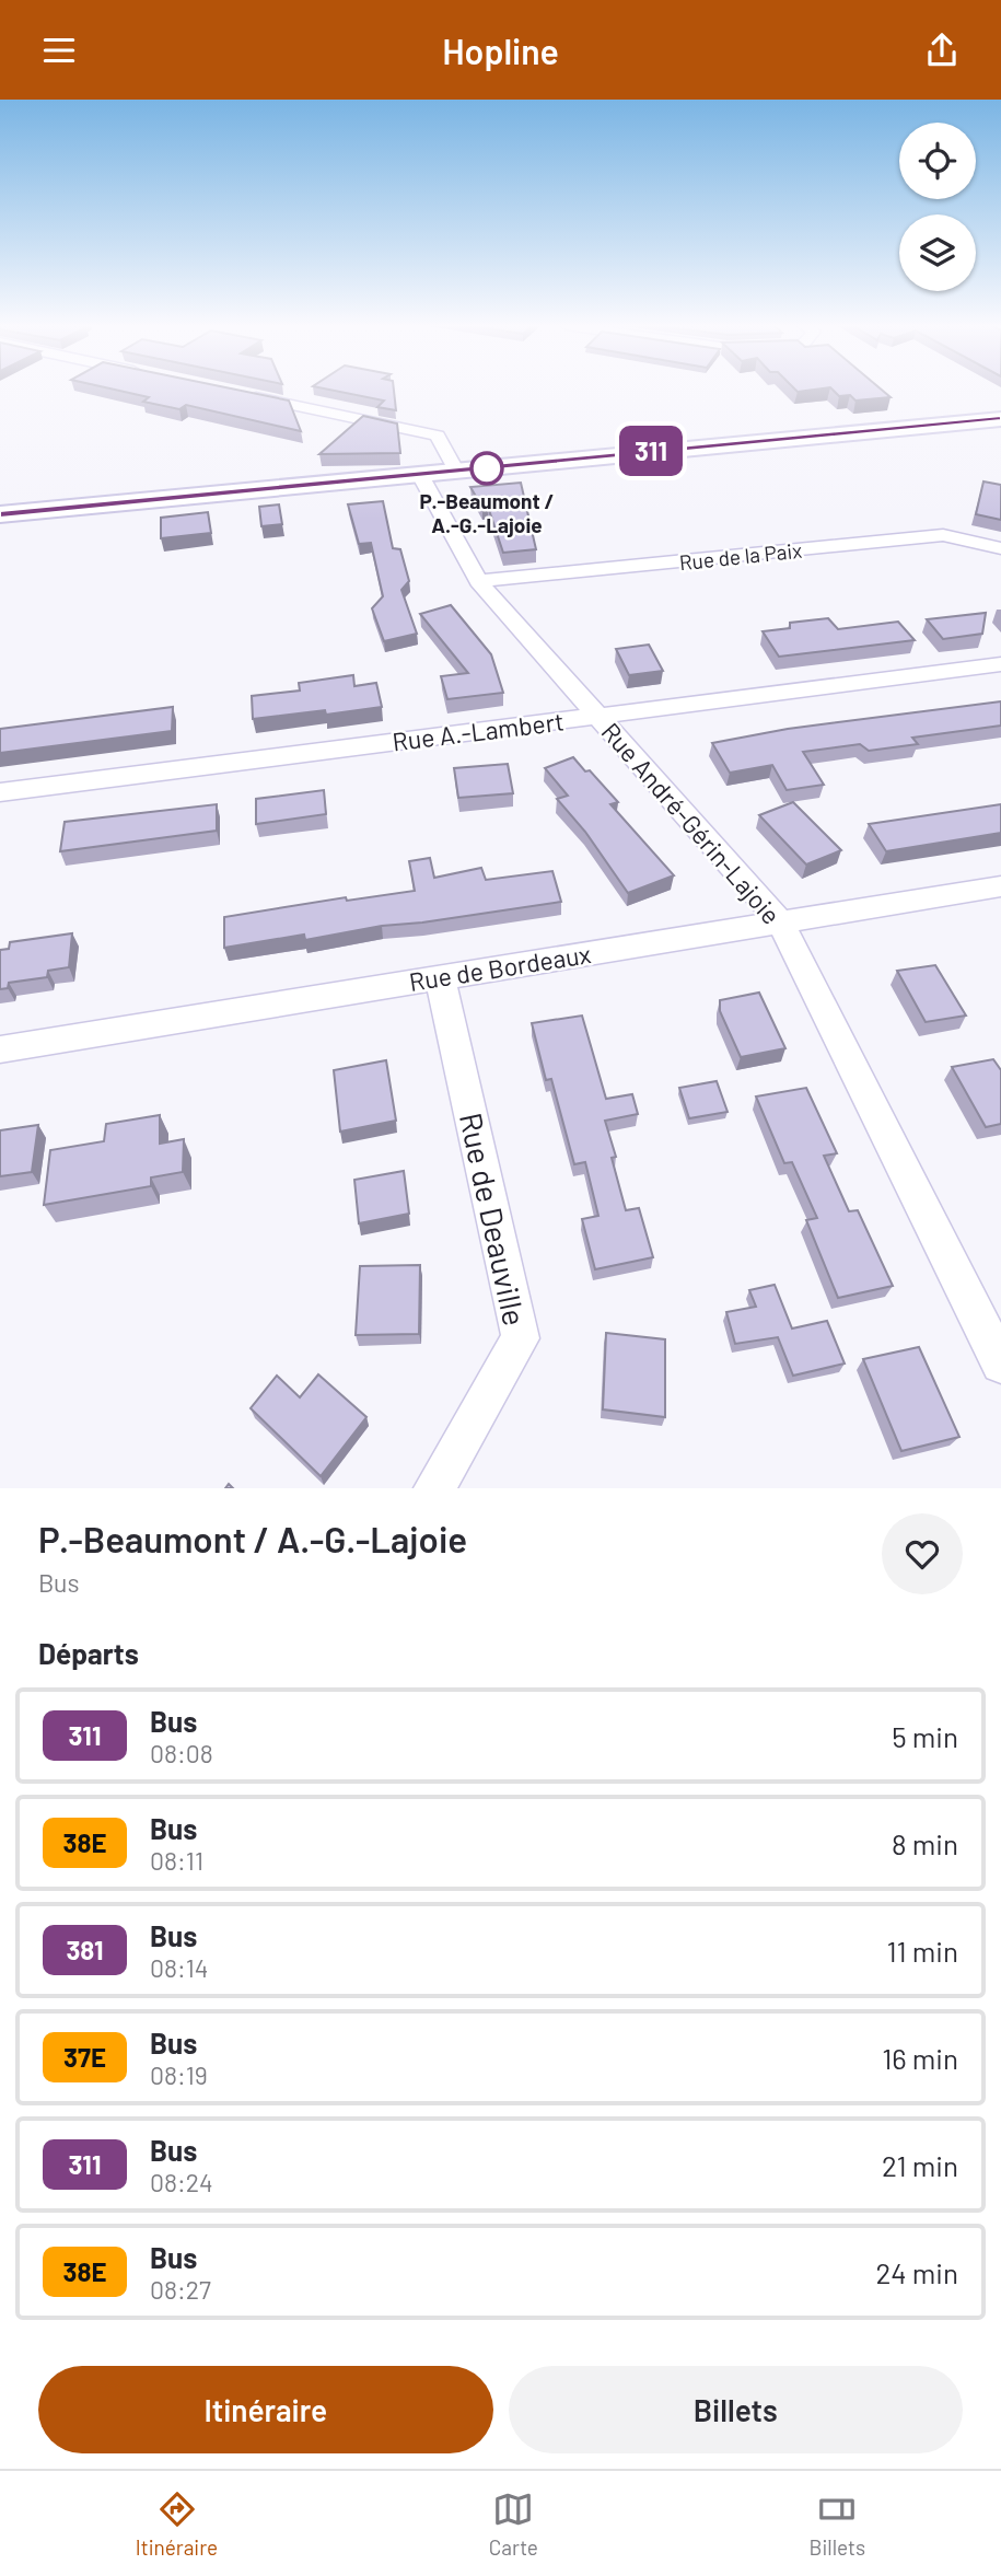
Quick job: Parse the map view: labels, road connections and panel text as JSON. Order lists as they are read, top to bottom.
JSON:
{
  "streets": {
    "street": [
      "Rue de la Paix",
      "Rue A.-Lambert",
      "Rue André-Gérin-Lajoie",
      "Rue de Bordeaux",
      "Rue de Deauville"
    ]
  },
  "crossings": [
    ["Rue de la Paix", "Rue André-Gérin-Lajoie"],
    ["Rue A.-Lambert", "Rue André-Gérin-Lajoie"],
    ["Rue André-Gérin-Lajoie", "Rue de Bordeaux"],
    ["Rue de Bordeaux", "Rue de Deauville"]
  ],
  "places": ["P.-Beaumont / A.-G.-Lajoie"],
  "lines": ["bus line 311"],
  "page": {
    "header": "Hopline",
    "on_map": "311",
    "heading": [
      ["P.-Beaumont / A.-G.-Lajoie", "Bus"],
      "Départs"
    ],
    "list": [
      {
        "mark": "311",
        "name": "Bus",
        "note": "08:08",
        "value": "5 min"
      },
      {
        "mark": "38E",
        "name": "Bus",
        "note": "08:11",
        "value": "8 min"
      },
      {
        "mark": "381",
        "name": "Bus",
        "note": "08:14",
        "value": "11 min"
      },
      {
        "mark": "37E",
        "name": "Bus",
        "note": "08:19",
        "value": "16 min"
      },
      {
        "mark": "311",
        "name": "Bus",
        "note": "08:24",
        "value": "21 min"
      },
      {
        "mark": "38E",
        "name": "Bus",
        "note": "08:27",
        "value": "24 min"
      }
    ],
    "buttons": ["Itinéraire", "Billets"],
    "tabs": ["Itinéraire", "Carte", "Billets"]
  }
}
